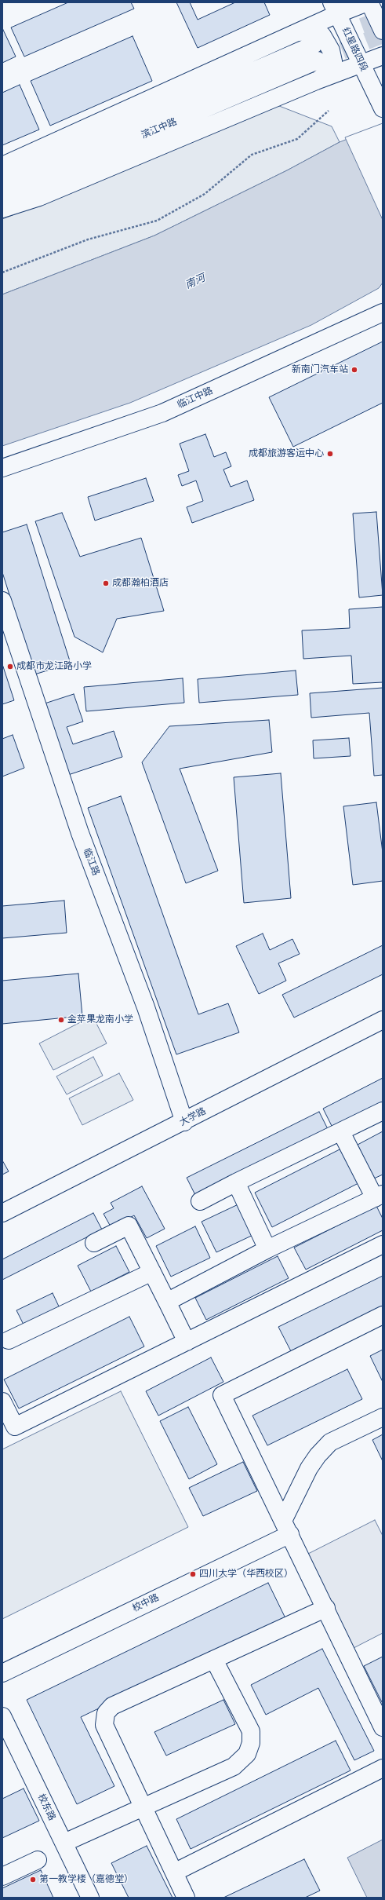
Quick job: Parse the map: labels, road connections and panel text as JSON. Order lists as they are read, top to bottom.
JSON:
{
  "streets": {
    "main road": [
      "红星路四段",
      "滨江中路",
      "临江中路",
      "临江路",
      "大学路",
      "校中路",
      "校东路"
    ]
  },
  "crossings": [
    ["临江路", "大学路"]
  ],
  "water": ["南河"],
  "places": [
    "新南门汽车站",
    "成都旅游客运中心",
    "成都瀚柏酒店",
    "成都市龙江路小学",
    "金苹果龙南小学",
    "四川大学（华西校区）",
    "第一教学楼（嘉德堂）"
  ]
}
